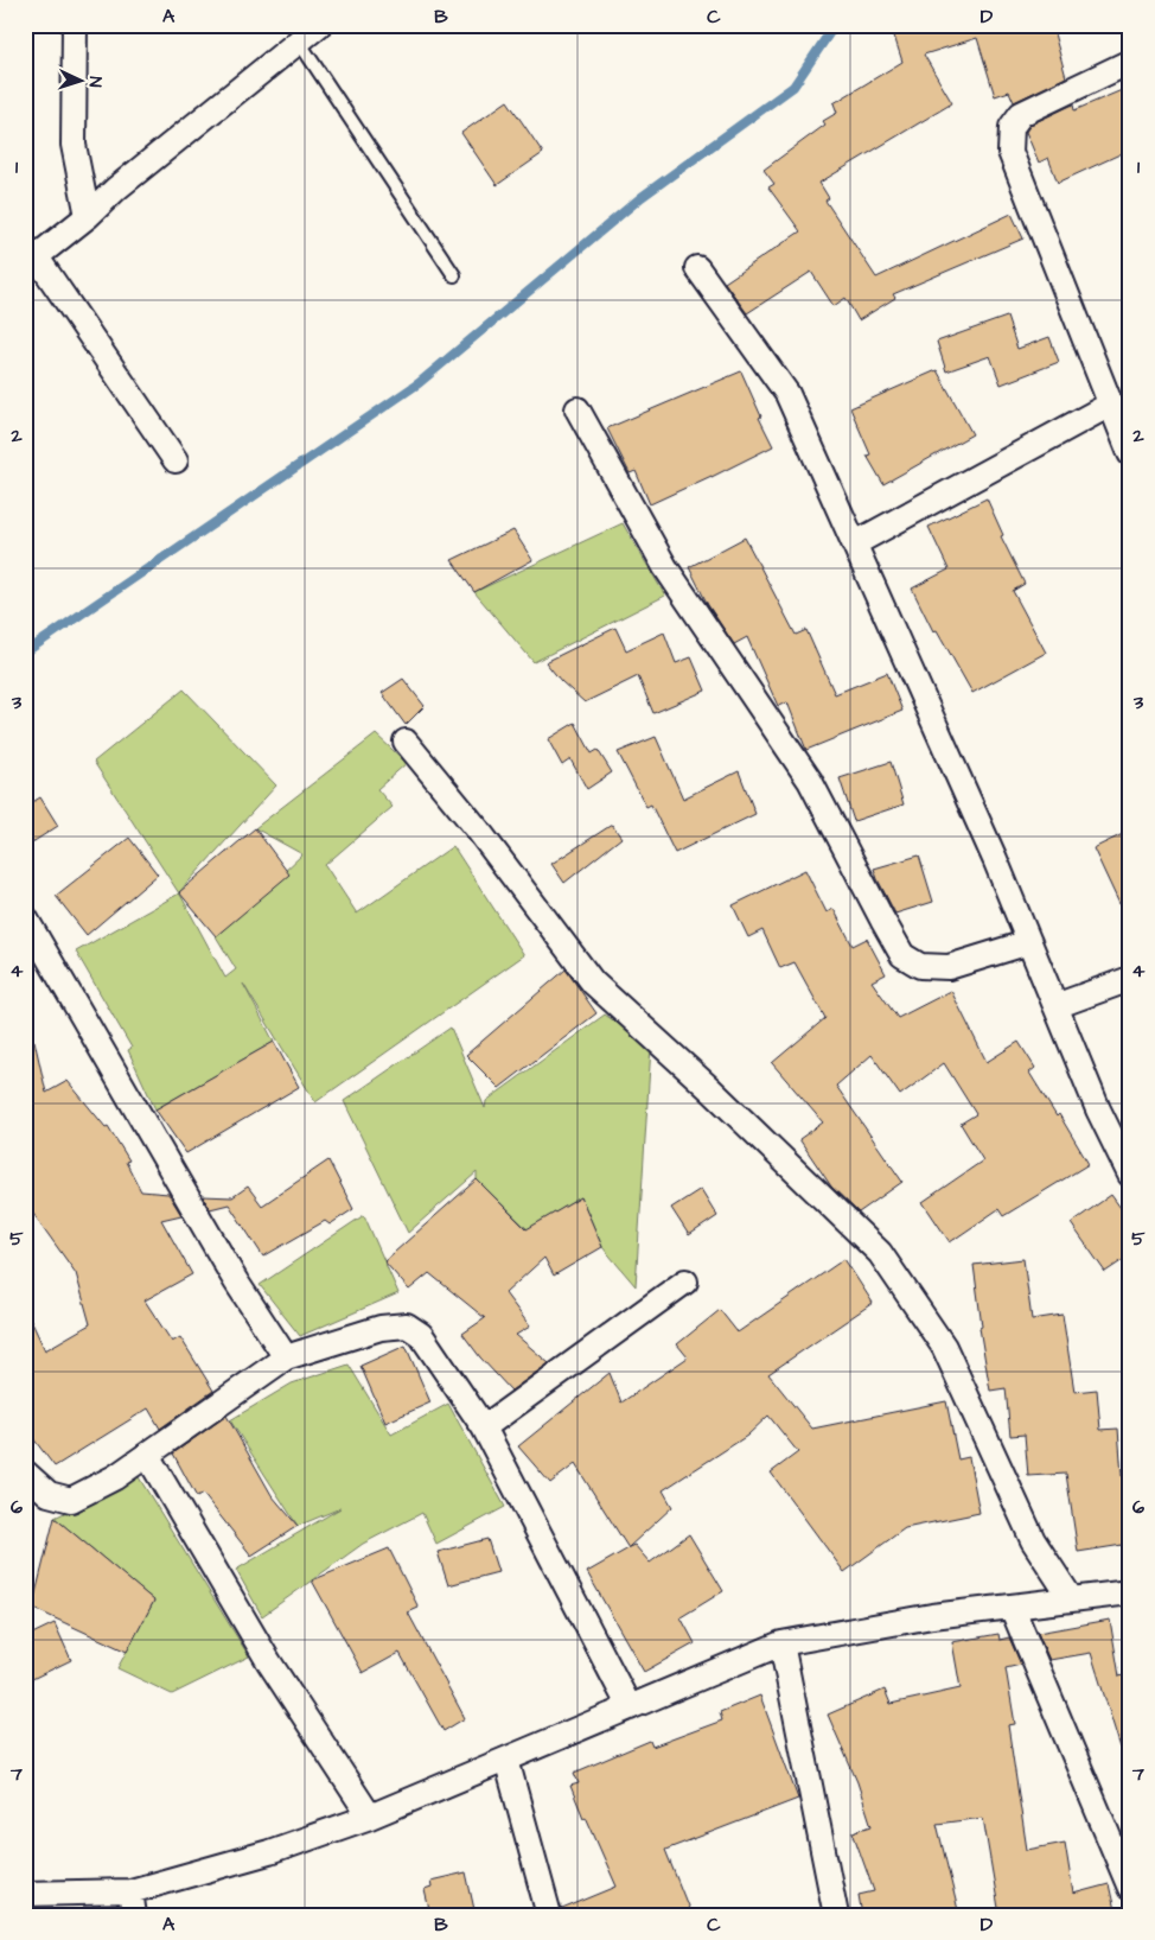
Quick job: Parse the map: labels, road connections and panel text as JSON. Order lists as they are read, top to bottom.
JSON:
{
  "north": "right",
  "grid": {
    "columns": [
      "A",
      "B",
      "C",
      "D"
    ],
    "rows": [
      "1",
      "2",
      "3",
      "4",
      "5",
      "6",
      "7"
    ]
  }
}
